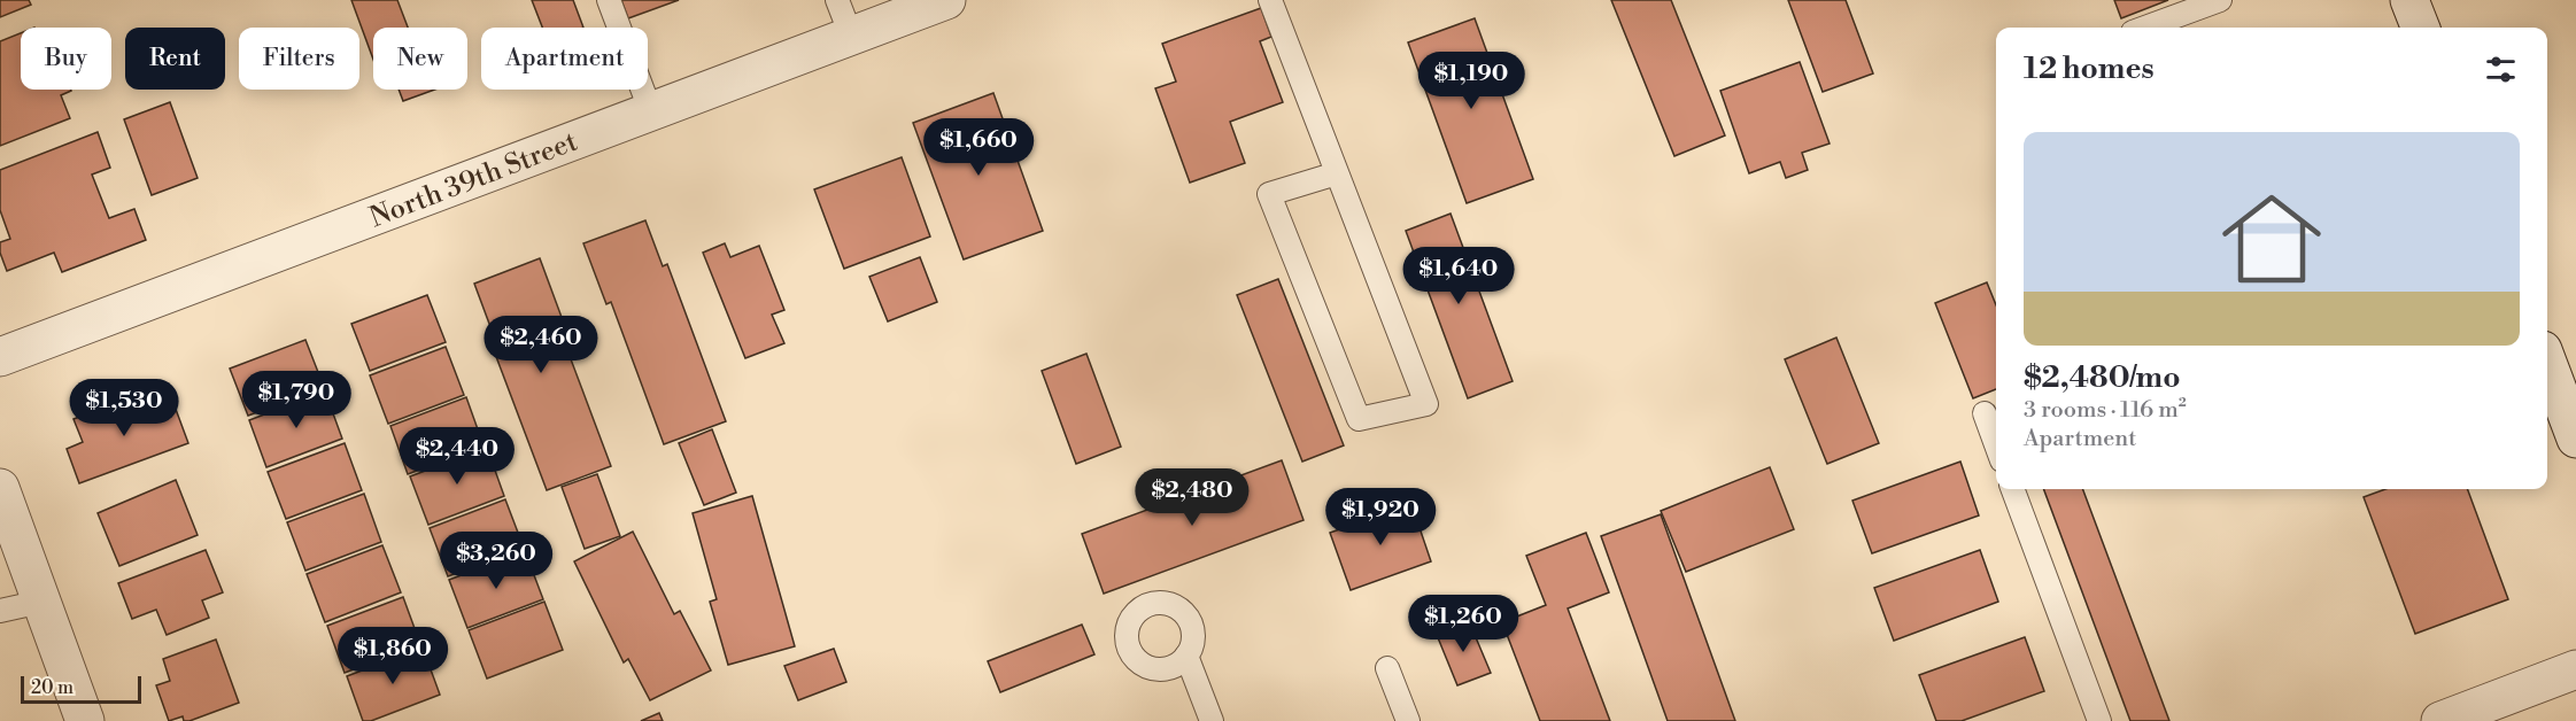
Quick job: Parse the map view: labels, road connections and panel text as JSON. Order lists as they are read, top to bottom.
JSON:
{
  "streets": {
    "street": ["North 39th Street"]
  },
  "scale_bar": "20 m",
  "page": {
    "chip": [
      "Buy",
      "Rent",
      "Filters",
      "New",
      "Apartment"
    ],
    "heading": "12 homes",
    "price": [
      "$1,190",
      "$1,660",
      "$1,640",
      "$2,460",
      "$1,790",
      "$1,530",
      "$2,440",
      "$2,480",
      "$1,920",
      "$3,260",
      "$1,260",
      "$1,860"
    ],
    "list": [
      {
        "name": "$2,480/mo",
        "note": "3 rooms · 116 m² · Apartment"
      }
    ],
    "scale": "20 m"
  }
}
